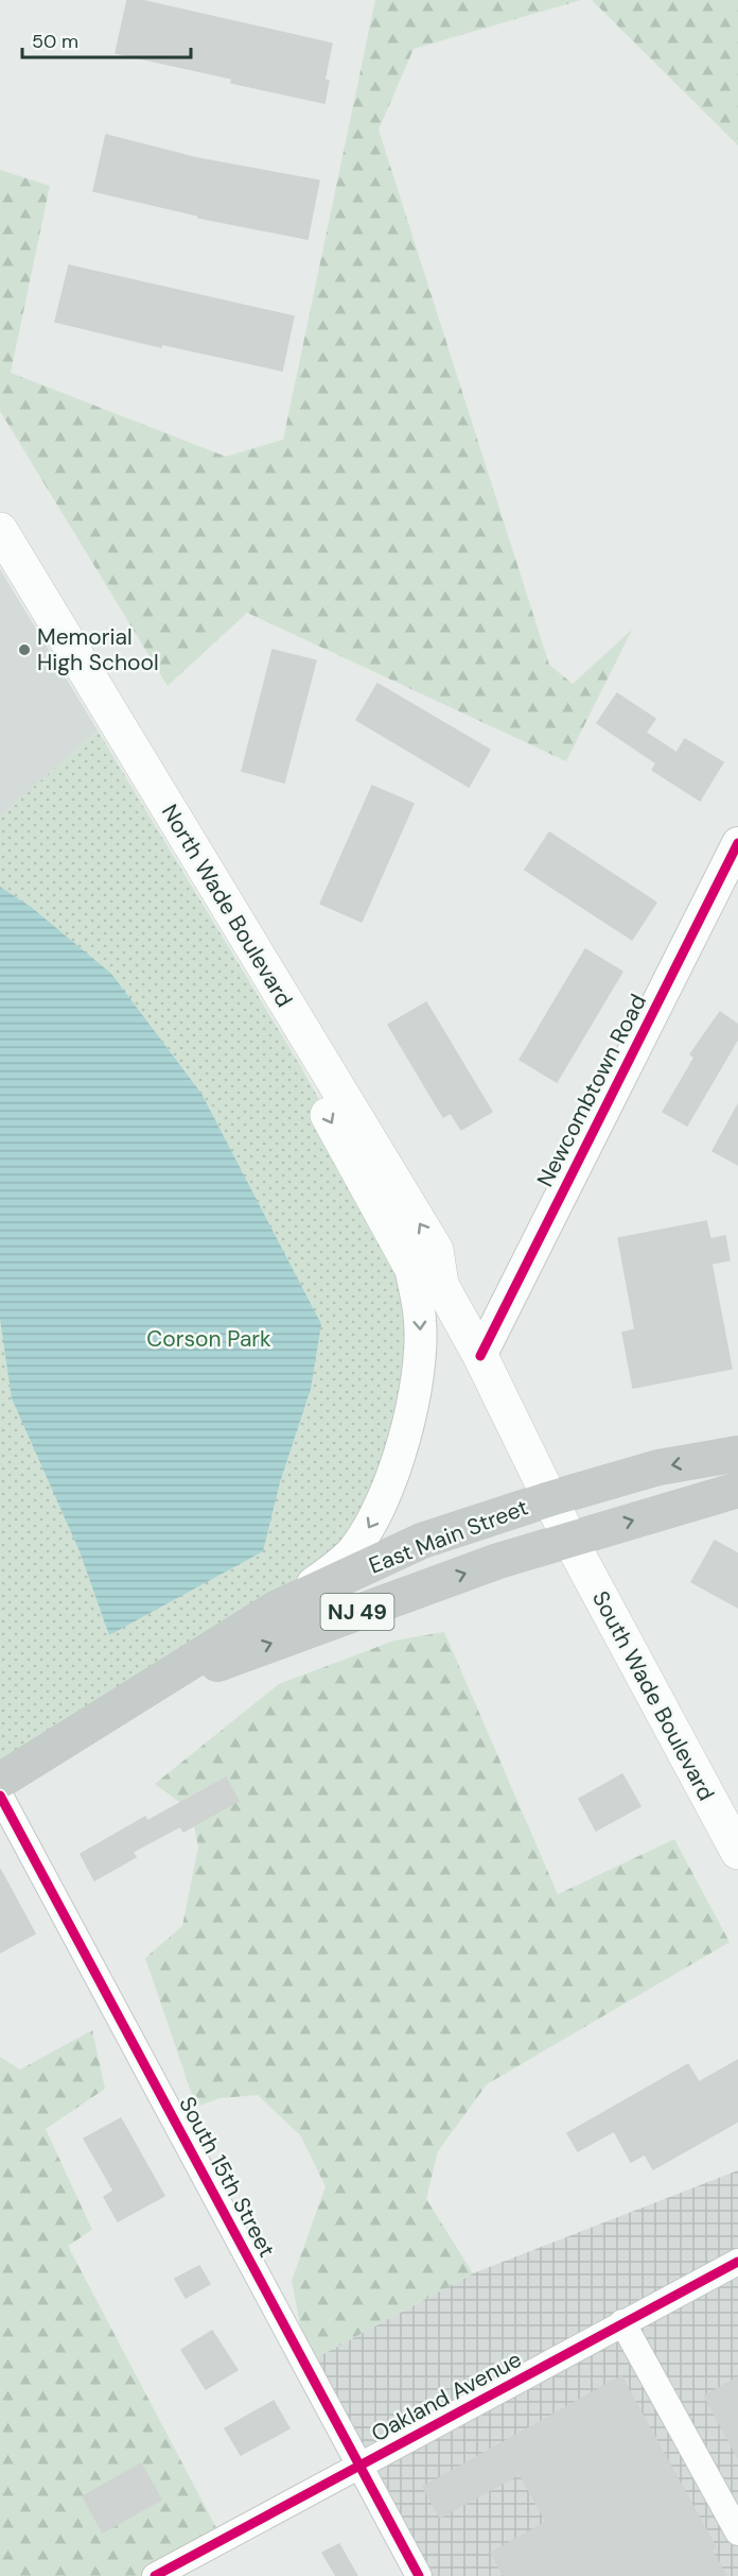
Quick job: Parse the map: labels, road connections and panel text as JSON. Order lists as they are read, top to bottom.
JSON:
{
  "streets": {
    "highway": ["East Main Street", "NJ 49"],
    "main road": ["North Wade Boulevard", "South Wade Boulevard"],
    "street": ["Newcombtown Road", "South 15th Street", "Oakland Avenue"]
  },
  "crossings": [
    ["North Wade Boulevard", "Newcombtown Road"],
    ["North Wade Boulevard", "East Main Street"],
    ["North Wade Boulevard", "South Wade Boulevard"],
    ["East Main Street", "South Wade Boulevard"],
    ["South 15th Street", "Oakland Avenue"]
  ],
  "parks": ["Corson Park"],
  "places": ["Memorial High School"],
  "scale_bar": "50 m"
}
